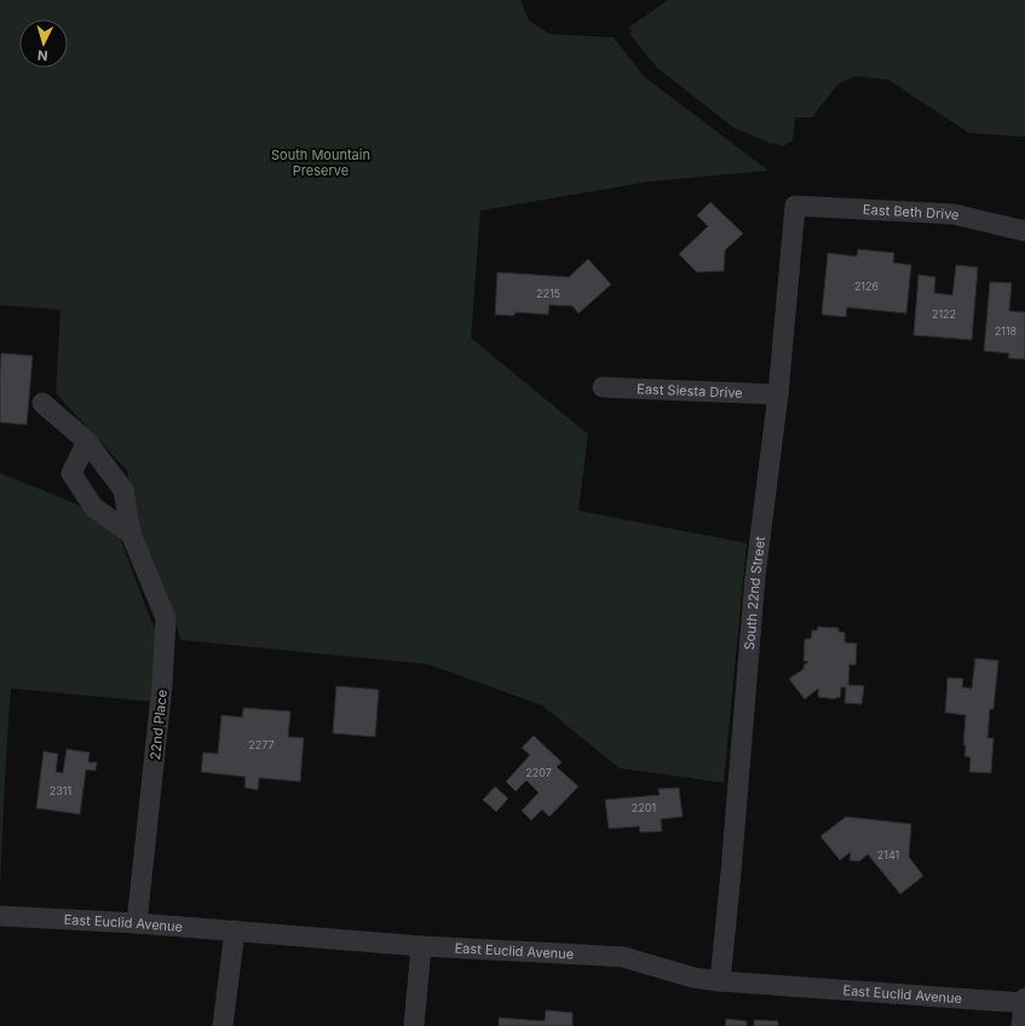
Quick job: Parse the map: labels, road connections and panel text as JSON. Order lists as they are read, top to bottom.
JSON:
{
  "streets": {
    "street": [
      "East Beth Drive",
      "East Siesta Drive",
      "South 22nd Street",
      "22nd Place",
      "East Euclid Avenue"
    ]
  },
  "crossings": [
    ["East Beth Drive", "South 22nd Street"],
    ["East Siesta Drive", "South 22nd Street"],
    ["South 22nd Street", "East Euclid Avenue"],
    ["22nd Place", "East Euclid Avenue"]
  ],
  "parks": ["South Mountain Preserve"],
  "house_numbers": [
    "2126",
    "2215",
    "2122",
    "2118",
    "2277",
    "2207",
    "2311",
    "2201",
    "2141"
  ],
  "north": "bottom"
}
